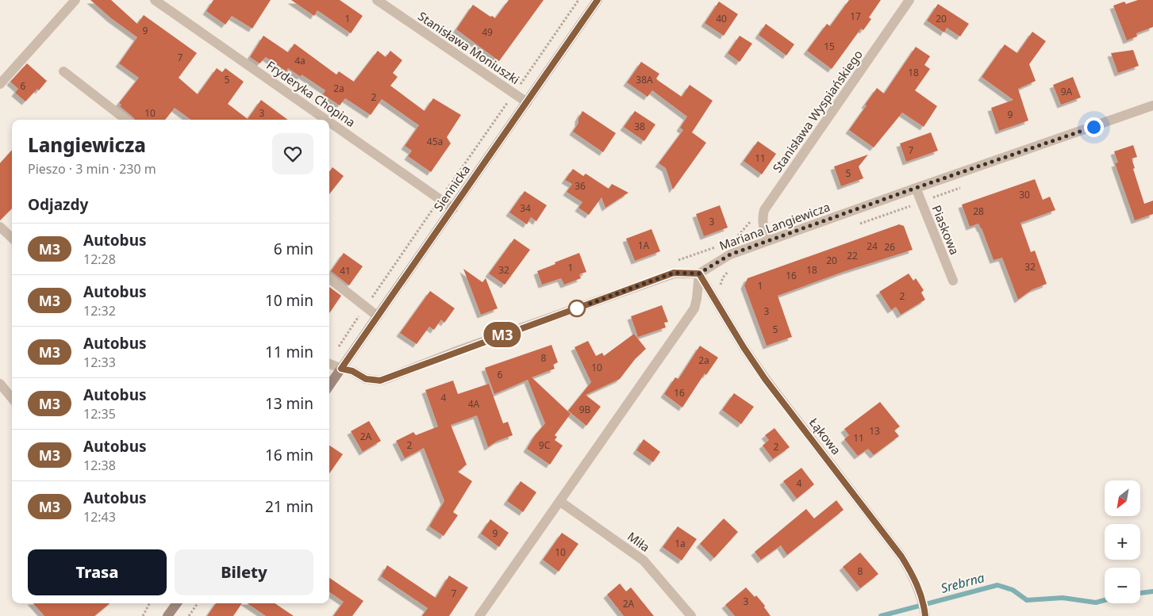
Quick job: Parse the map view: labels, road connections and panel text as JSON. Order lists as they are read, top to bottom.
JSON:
{
  "streets": {
    "main road": ["Siennicka"],
    "street": [
      "Stanisława Moniuszki",
      "Fryderyka Chopina",
      "Stanisława Wyspiańskiego",
      "Mariana Langiewicza",
      "Piaskowa",
      "Łąkowa",
      "Miła"
    ]
  },
  "crossings": [
    ["Stanisława Moniuszki", "Siennicka"],
    ["Fryderyka Chopina", "Siennicka"],
    ["Stanisława Wyspiańskiego", "Mariana Langiewicza"],
    ["Mariana Langiewicza", "Piaskowa"],
    ["Mariana Langiewicza", "Łąkowa"]
  ],
  "water": ["Srebrna"],
  "lines": ["bus line M3"],
  "house_numbers": [
    "17",
    "1",
    "40",
    "20",
    "9",
    "49",
    "15",
    "7",
    "4a",
    "18",
    "5",
    "38A",
    "6",
    "2a",
    "9A",
    "2",
    "10",
    "3",
    "9",
    "38",
    "45a",
    "7",
    "11",
    "5",
    "36",
    "30",
    "34",
    "28",
    "3",
    "1A",
    "24",
    "26",
    "22",
    "20",
    "32",
    "1",
    "32",
    "18",
    "41",
    "16",
    "1",
    "2",
    "3",
    "5",
    "8",
    "2a",
    "10",
    "6",
    "16",
    "4",
    "4A",
    "9B",
    "13",
    "2A",
    "11",
    "2",
    "9C",
    "2",
    "4",
    "9",
    "1a",
    "10",
    "8",
    "7",
    "3",
    "2A"
  ],
  "north": "bottom left",
  "page": {
    "on_map": "M3",
    "heading": [
      ["Langiewicza", "Pieszo · 3 min · 230 m"],
      "Odjazdy"
    ],
    "list": [
      {
        "mark": "M3",
        "name": "Autobus",
        "note": "12:28",
        "value": "6 min"
      },
      {
        "mark": "M3",
        "name": "Autobus",
        "note": "12:32",
        "value": "10 min"
      },
      {
        "mark": "M3",
        "name": "Autobus",
        "note": "12:33",
        "value": "11 min"
      },
      {
        "mark": "M3",
        "name": "Autobus",
        "note": "12:35",
        "value": "13 min"
      },
      {
        "mark": "M3",
        "name": "Autobus",
        "note": "12:38",
        "value": "16 min"
      },
      {
        "mark": "M3",
        "name": "Autobus",
        "note": "12:43",
        "value": "21 min"
      }
    ],
    "map_buttons": ["+", "−"],
    "buttons": ["Trasa", "Bilety"]
  }
}
